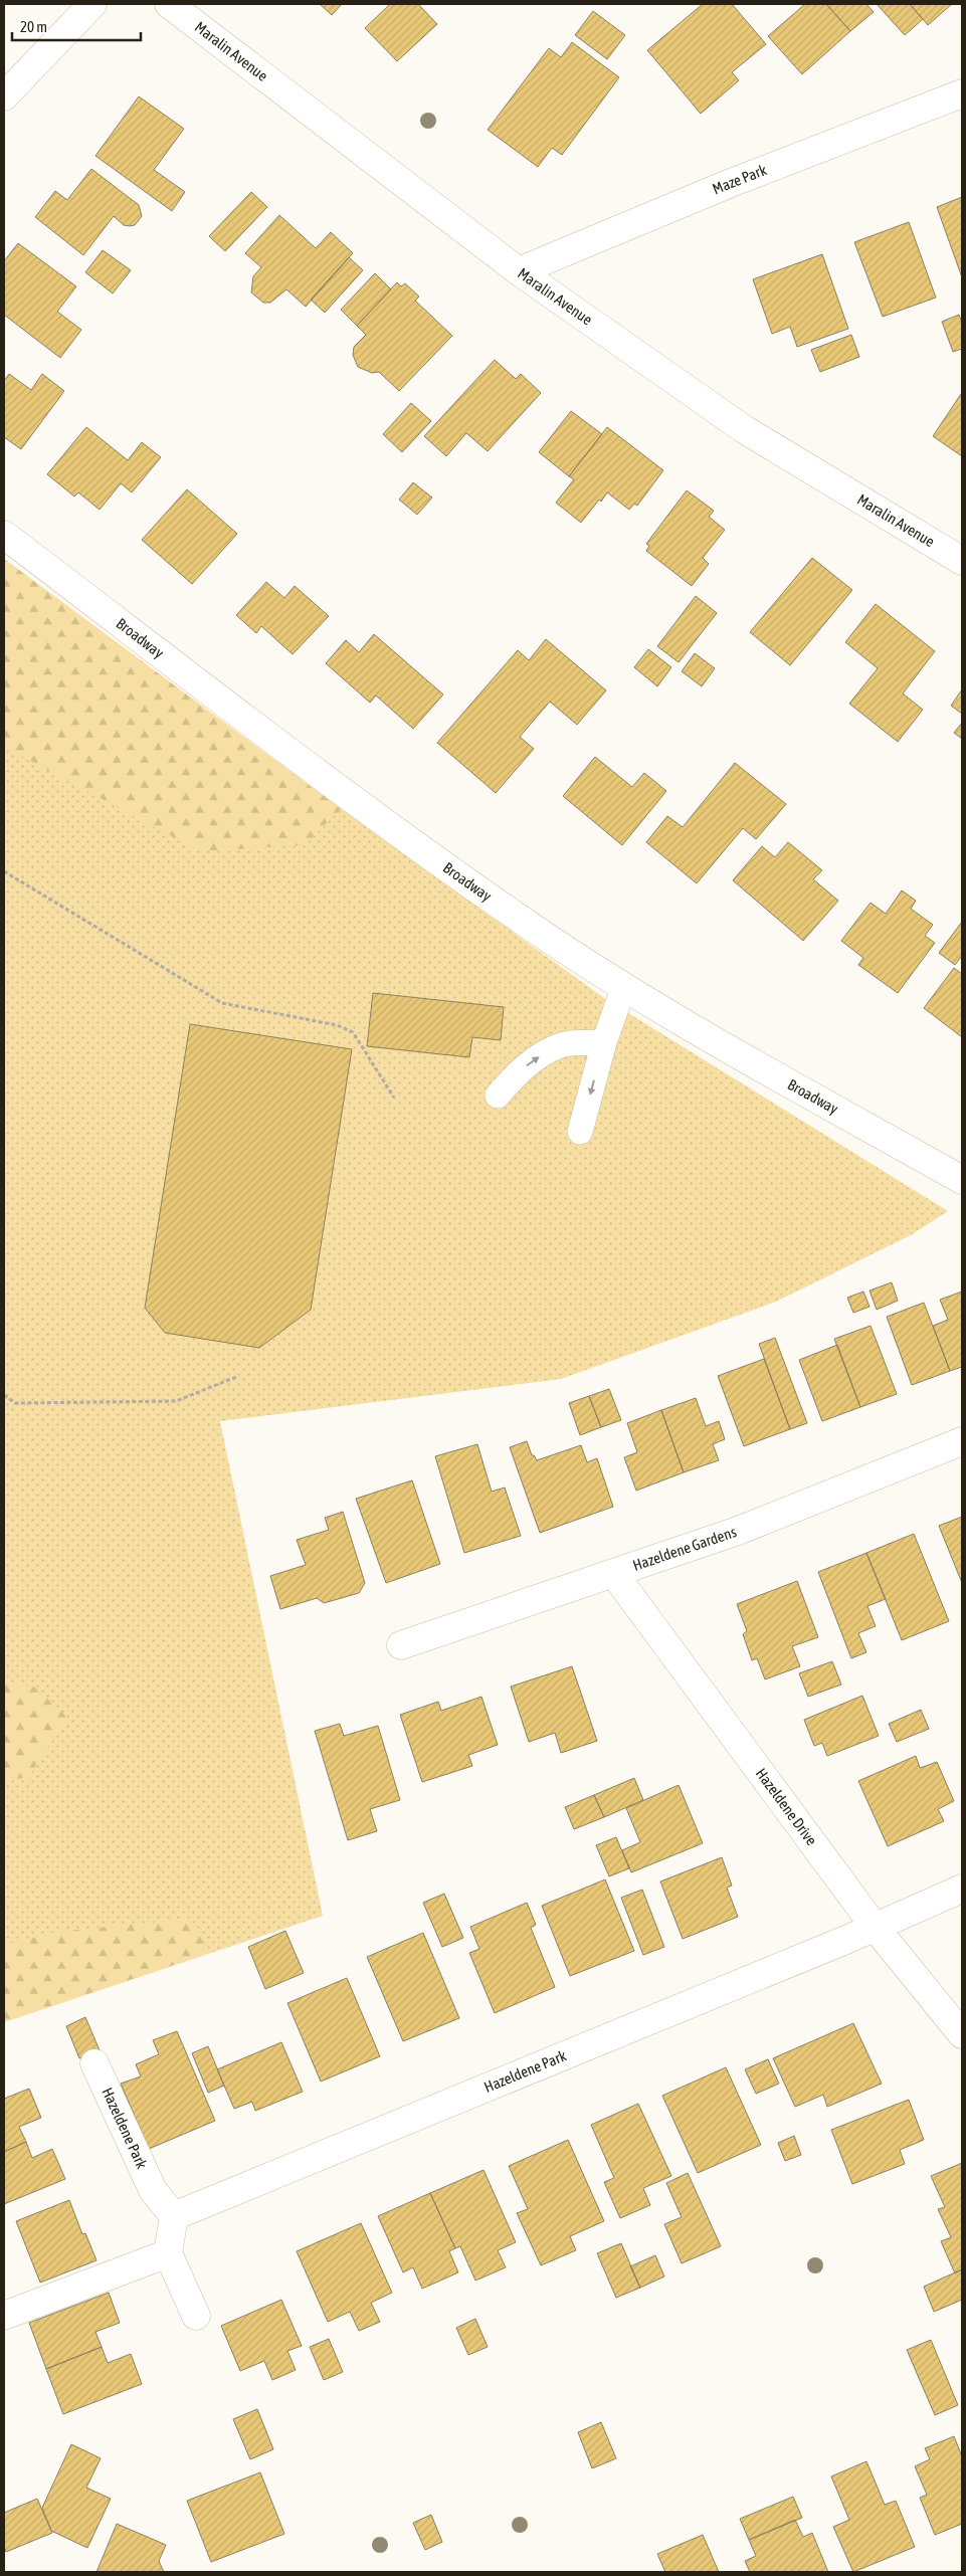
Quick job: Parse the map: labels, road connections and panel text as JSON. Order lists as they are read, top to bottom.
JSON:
{
  "streets": {
    "street": [
      "Maralin Avenue",
      "Maze Park",
      "Broadway",
      "Hazeldene Gardens",
      "Hazeldene Drive",
      "Hazeldene Park"
    ]
  },
  "crossings": [
    ["Maralin Avenue", "Maze Park"],
    ["Hazeldene Gardens", "Hazeldene Drive"],
    ["Hazeldene Drive", "Hazeldene Park"]
  ],
  "scale_bar": "20 m"
}
